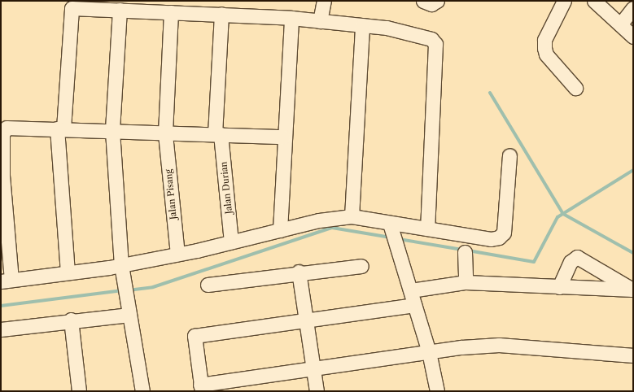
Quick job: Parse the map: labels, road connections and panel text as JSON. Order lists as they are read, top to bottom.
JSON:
{
  "streets": {
    "street": ["Jalan Durian", "Jalan Pisang"]
  }
}
